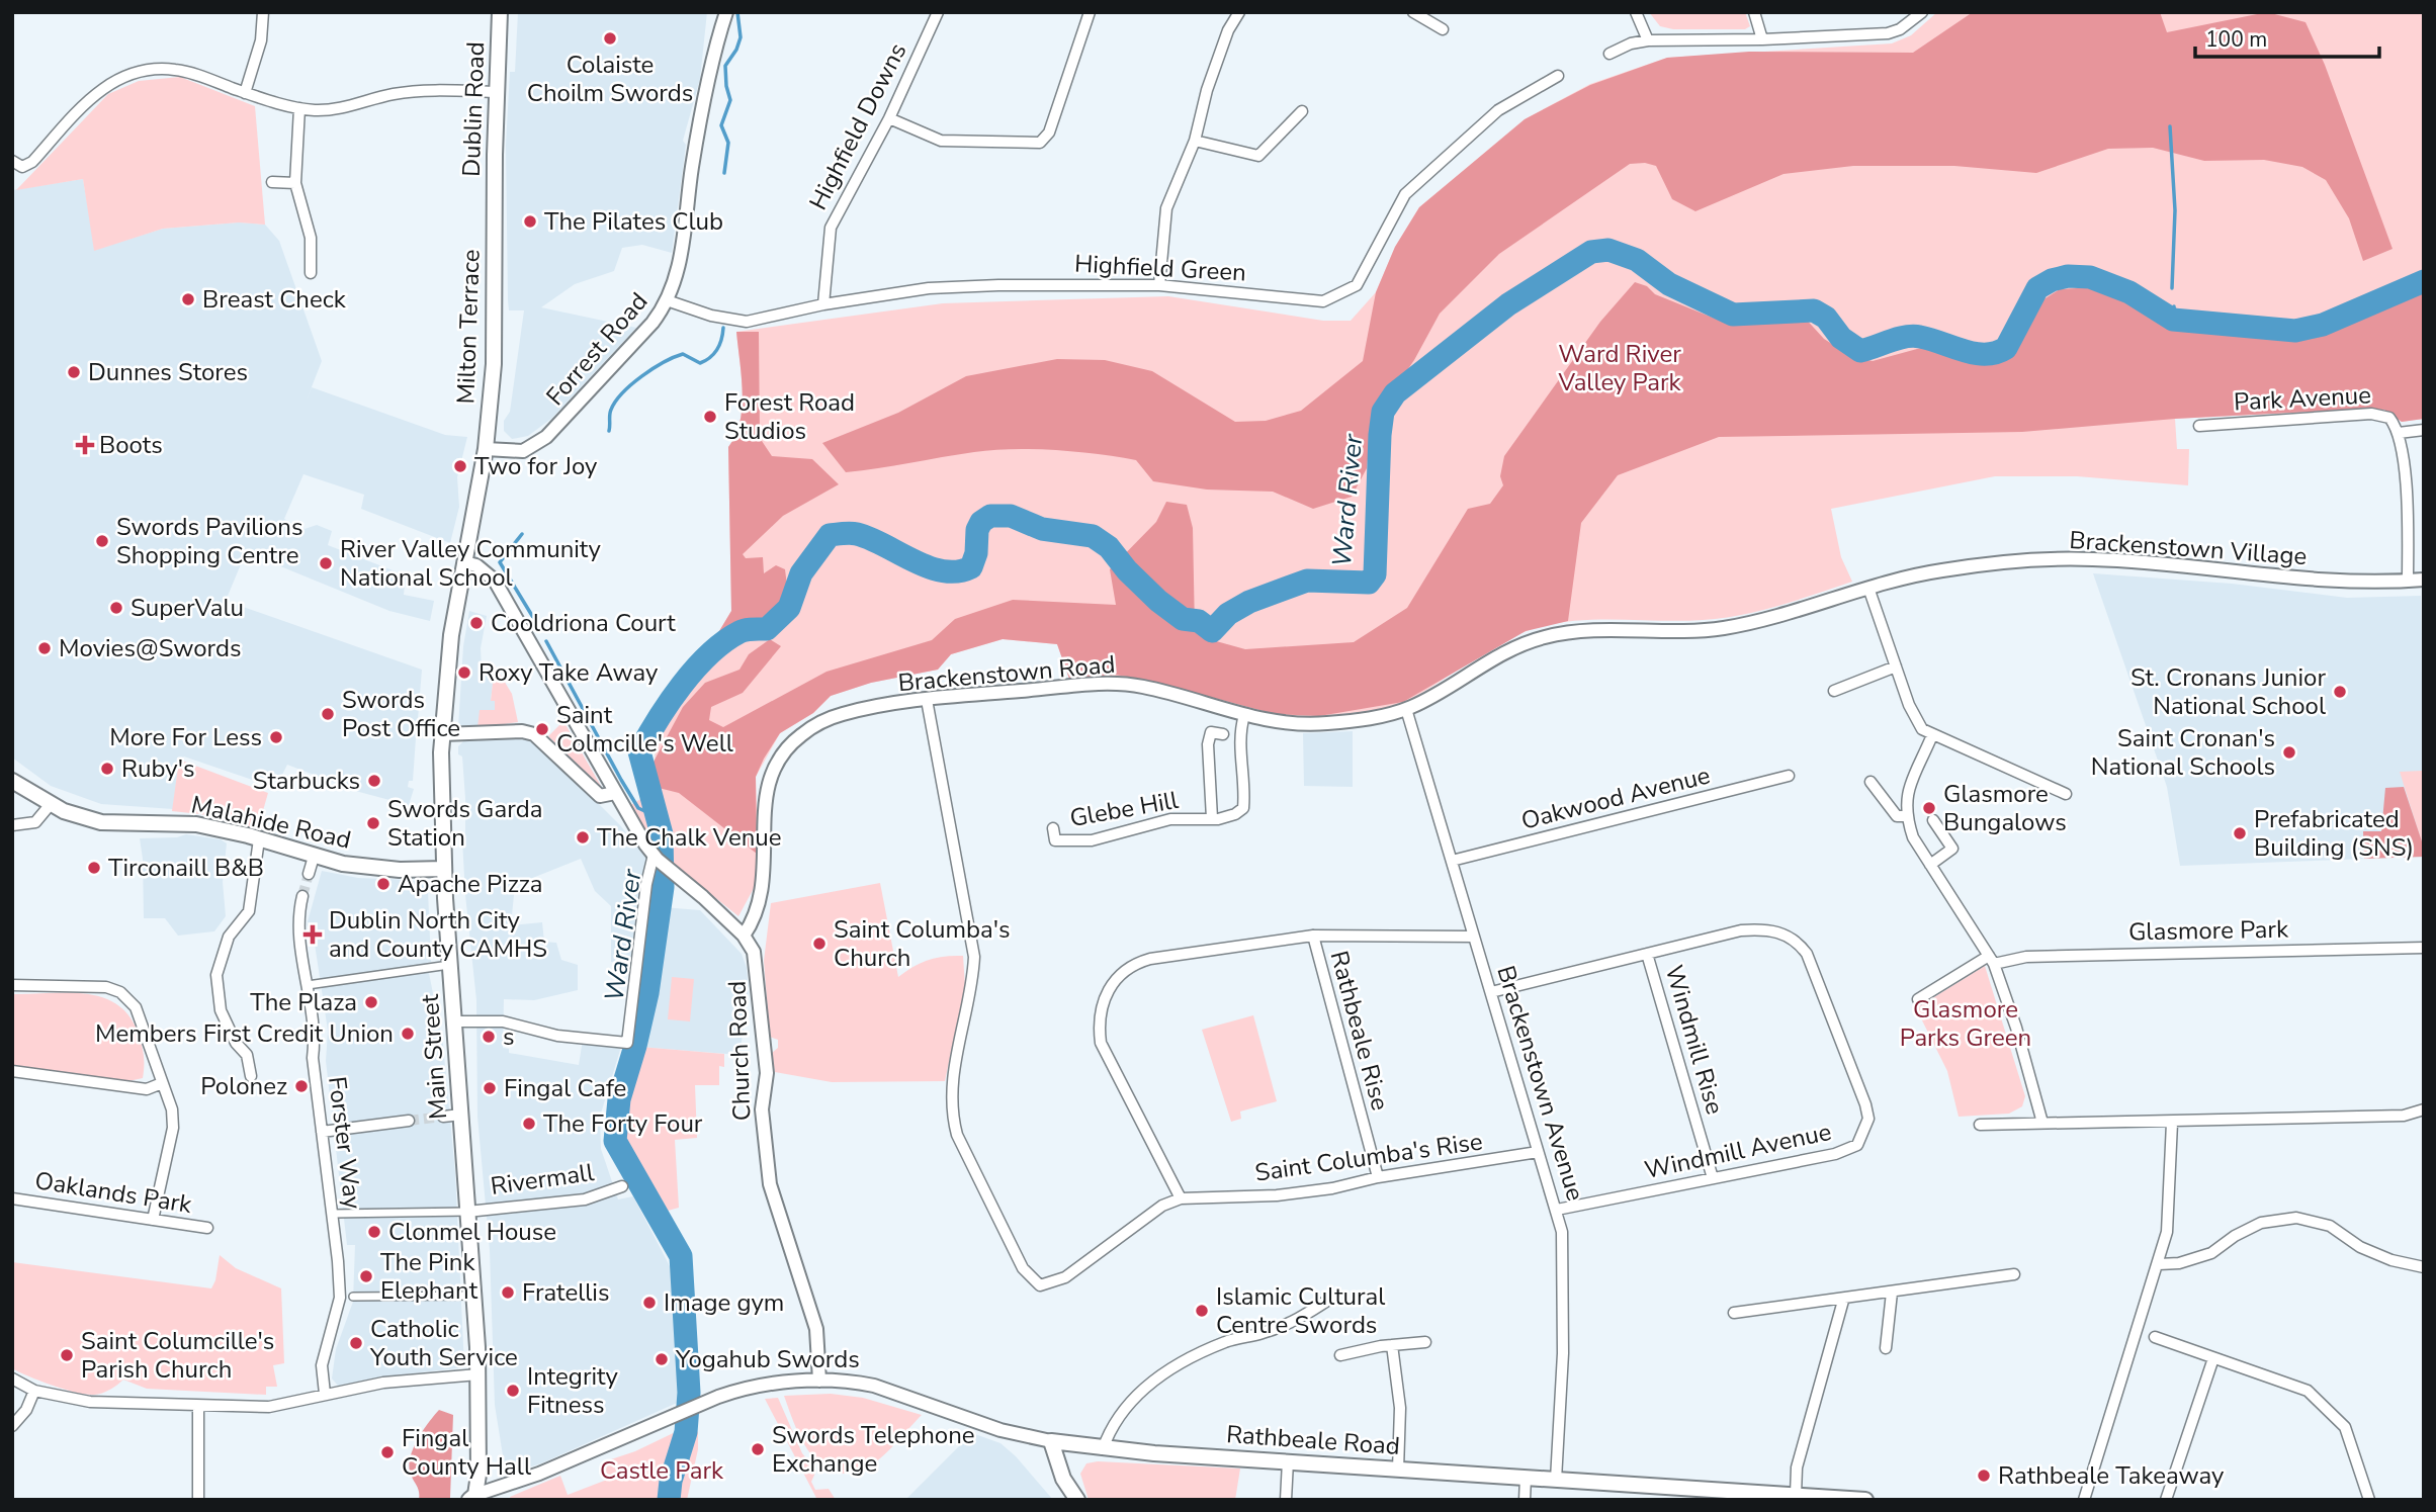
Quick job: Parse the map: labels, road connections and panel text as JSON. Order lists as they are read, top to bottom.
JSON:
{
  "streets": {
    "main road": [
      "Dublin Road",
      "Milton Terrace",
      "Malahide Road",
      "Main Street",
      "Rathbeale Road"
    ],
    "street": [
      "Highfield Downs",
      "Highfield Green",
      "Forrest Road",
      "Park Avenue",
      "Brackenstown Village",
      "Brackenstown Road",
      "Oakwood Avenue",
      "Glebe Hill",
      "Glasmore Park",
      "Rathbeale Rise",
      "Windmill Rise",
      "Church Road",
      "Brackenstown Avenue",
      "Forster Way",
      "Windmill Avenue",
      "Saint Columba's Rise",
      "Rivermall",
      "Oaklands Park"
    ]
  },
  "crossings": [
    ["Dublin Road", "Milton Terrace"],
    ["Highfield Downs", "Highfield Green"],
    ["Highfield Green", "Forrest Road"],
    ["Milton Terrace", "Forrest Road"],
    ["Milton Terrace", "Main Street"],
    ["Forrest Road", "Main Street"],
    ["Park Avenue", "Brackenstown Village"],
    ["Brackenstown Village", "Brackenstown Road"],
    ["Brackenstown Road", "Glebe Hill"],
    ["Brackenstown Road", "Church Road"],
    ["Brackenstown Road", "Brackenstown Avenue"],
    ["Brackenstown Road", "Saint Columba's Rise"],
    ["Oakwood Avenue", "Brackenstown Avenue"],
    ["Malahide Road", "Main Street"],
    ["Rathbeale Rise", "Saint Columba's Rise"],
    ["Windmill Rise", "Windmill Avenue"],
    ["Church Road", "Main Street"],
    ["Church Road", "Rathbeale Road"],
    ["Main Street", "Rivermall"],
    ["Main Street", "Rathbeale Road"],
    ["Brackenstown Avenue", "Windmill Avenue"],
    ["Brackenstown Avenue", "Saint Columba's Rise"],
    ["Brackenstown Avenue", "Rathbeale Road"]
  ],
  "water": ["Ward River"],
  "parks": ["Ward River Valley Park", "Glasmore Parks Green", "Castle Park"],
  "places": {
    "other": [
      "Colaiste Choilm Swords",
      "The Pilates Club",
      "Breast Check",
      "Dunnes Stores",
      "Forest Road Studios",
      "Two for Joy",
      "Swords Pavilions Shopping Centre",
      "River Valley Community National School",
      "SuperValu",
      "Cooldriona Court",
      "Movies@Swords",
      "Roxy Take Away",
      "St. Cronans Junior National School",
      "Swords Post Office",
      "Saint Colmcille's Well",
      "More For Less",
      "Saint Cronan's National Schools",
      "Ruby's",
      "Starbucks",
      "Glasmore Bungalows",
      "Swords Garda Station",
      "Prefabricated Building (SNS)",
      "The Chalk Venue",
      "Tirconaill B&B",
      "Apache Pizza",
      "Saint Columba's Church",
      "The Plaza",
      "Members First Credit Union",
      "s",
      "Polonez",
      "Fingal Cafe",
      "The Forty Four",
      "Clonmel House",
      "The Pink Elephant",
      "Fratellis",
      "Image gym",
      "Islamic Cultural Centre Swords",
      "Catholic Youth Service",
      "Saint Columcille's Parish Church",
      "Yogahub Swords",
      "Integrity Fitness",
      "Swords Telephone Exchange",
      "Fingal County Hall",
      "Rathbeale Takeaway"
    ],
    "health": ["Boots", "Dublin North City and County CAMHS"]
  },
  "scale_bar": "100 m"
}
